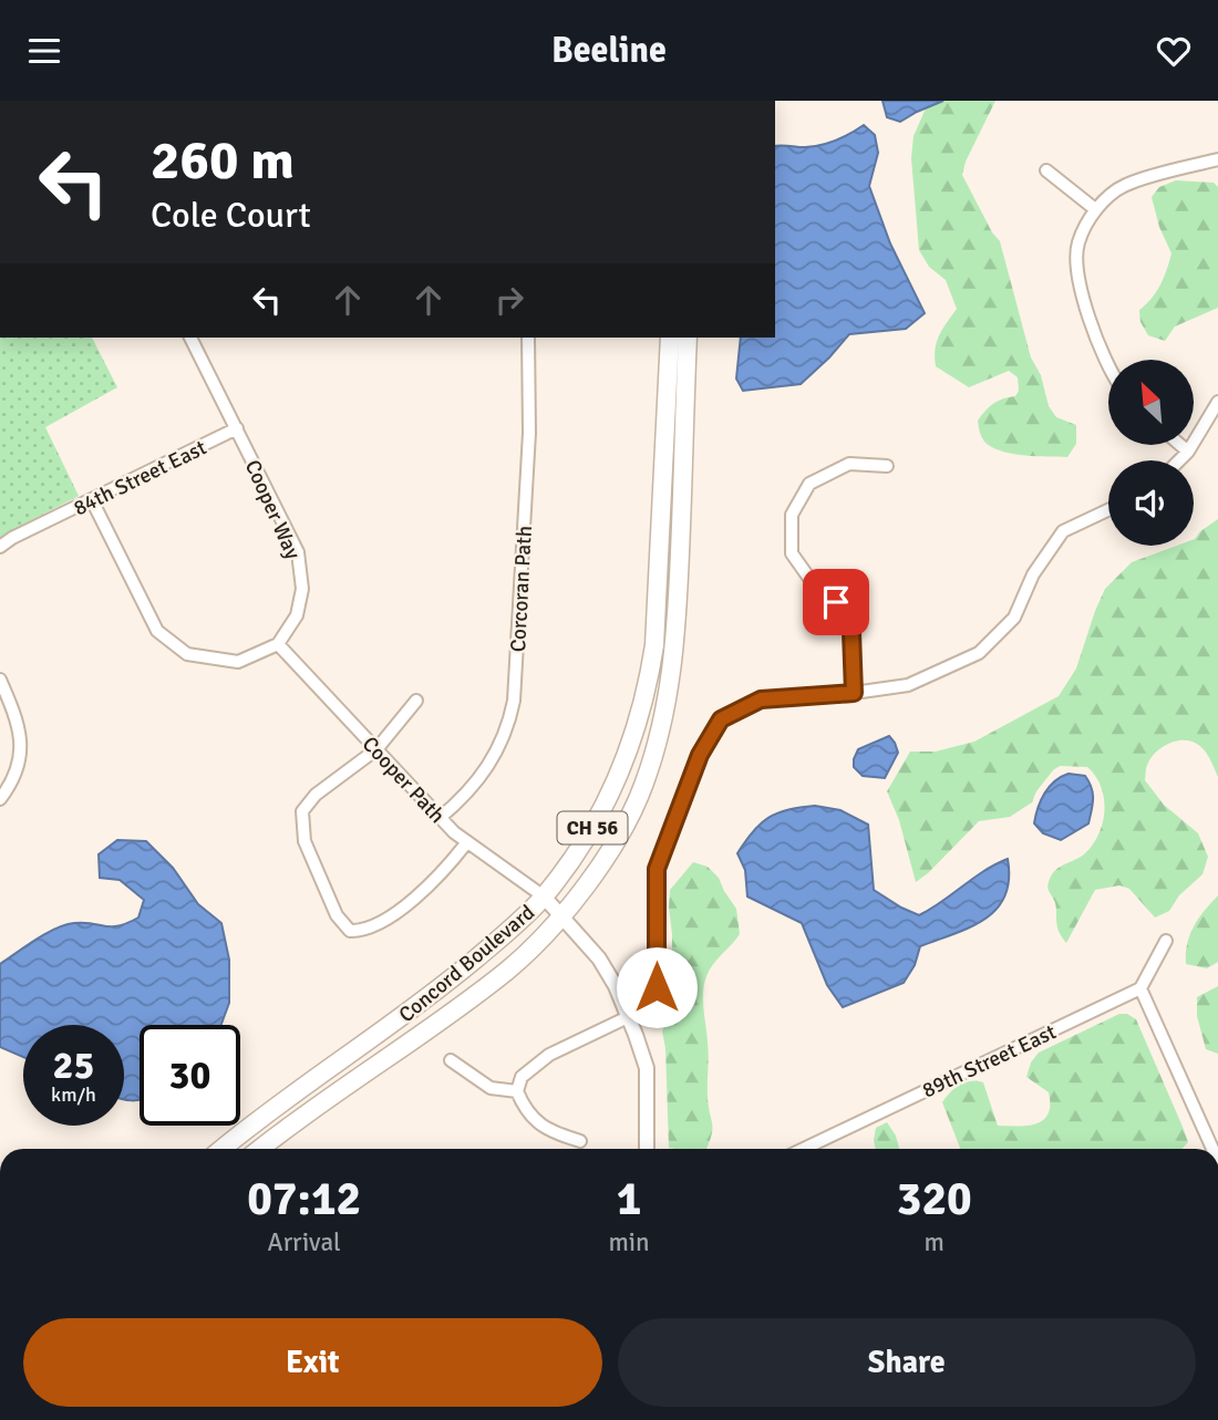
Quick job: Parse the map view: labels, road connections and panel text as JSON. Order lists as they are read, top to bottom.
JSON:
{
  "streets": {
    "main road": ["CH 56", "Concord Boulevard"],
    "street": [
      "84th Street East",
      "Cooper Way",
      "Corcoran Path",
      "Cooper Path",
      "89th Street East"
    ]
  },
  "crossings": [
    ["84th Street East", "Cooper Way"],
    ["Cooper Way", "Cooper Path"],
    ["Corcoran Path", "Cooper Path"],
    ["Cooper Path", "Concord Boulevard"]
  ],
  "north": "top left",
  "page": {
    "header": "Beeline",
    "turn": ["260 m", "Cole Court"],
    "speed": "25 km/h",
    "limit": "30",
    "eta": [
      "07:12",
      "Arrival",
      "1",
      "min",
      "320",
      "m"
    ],
    "buttons": ["Exit", "Share"]
  }
}
